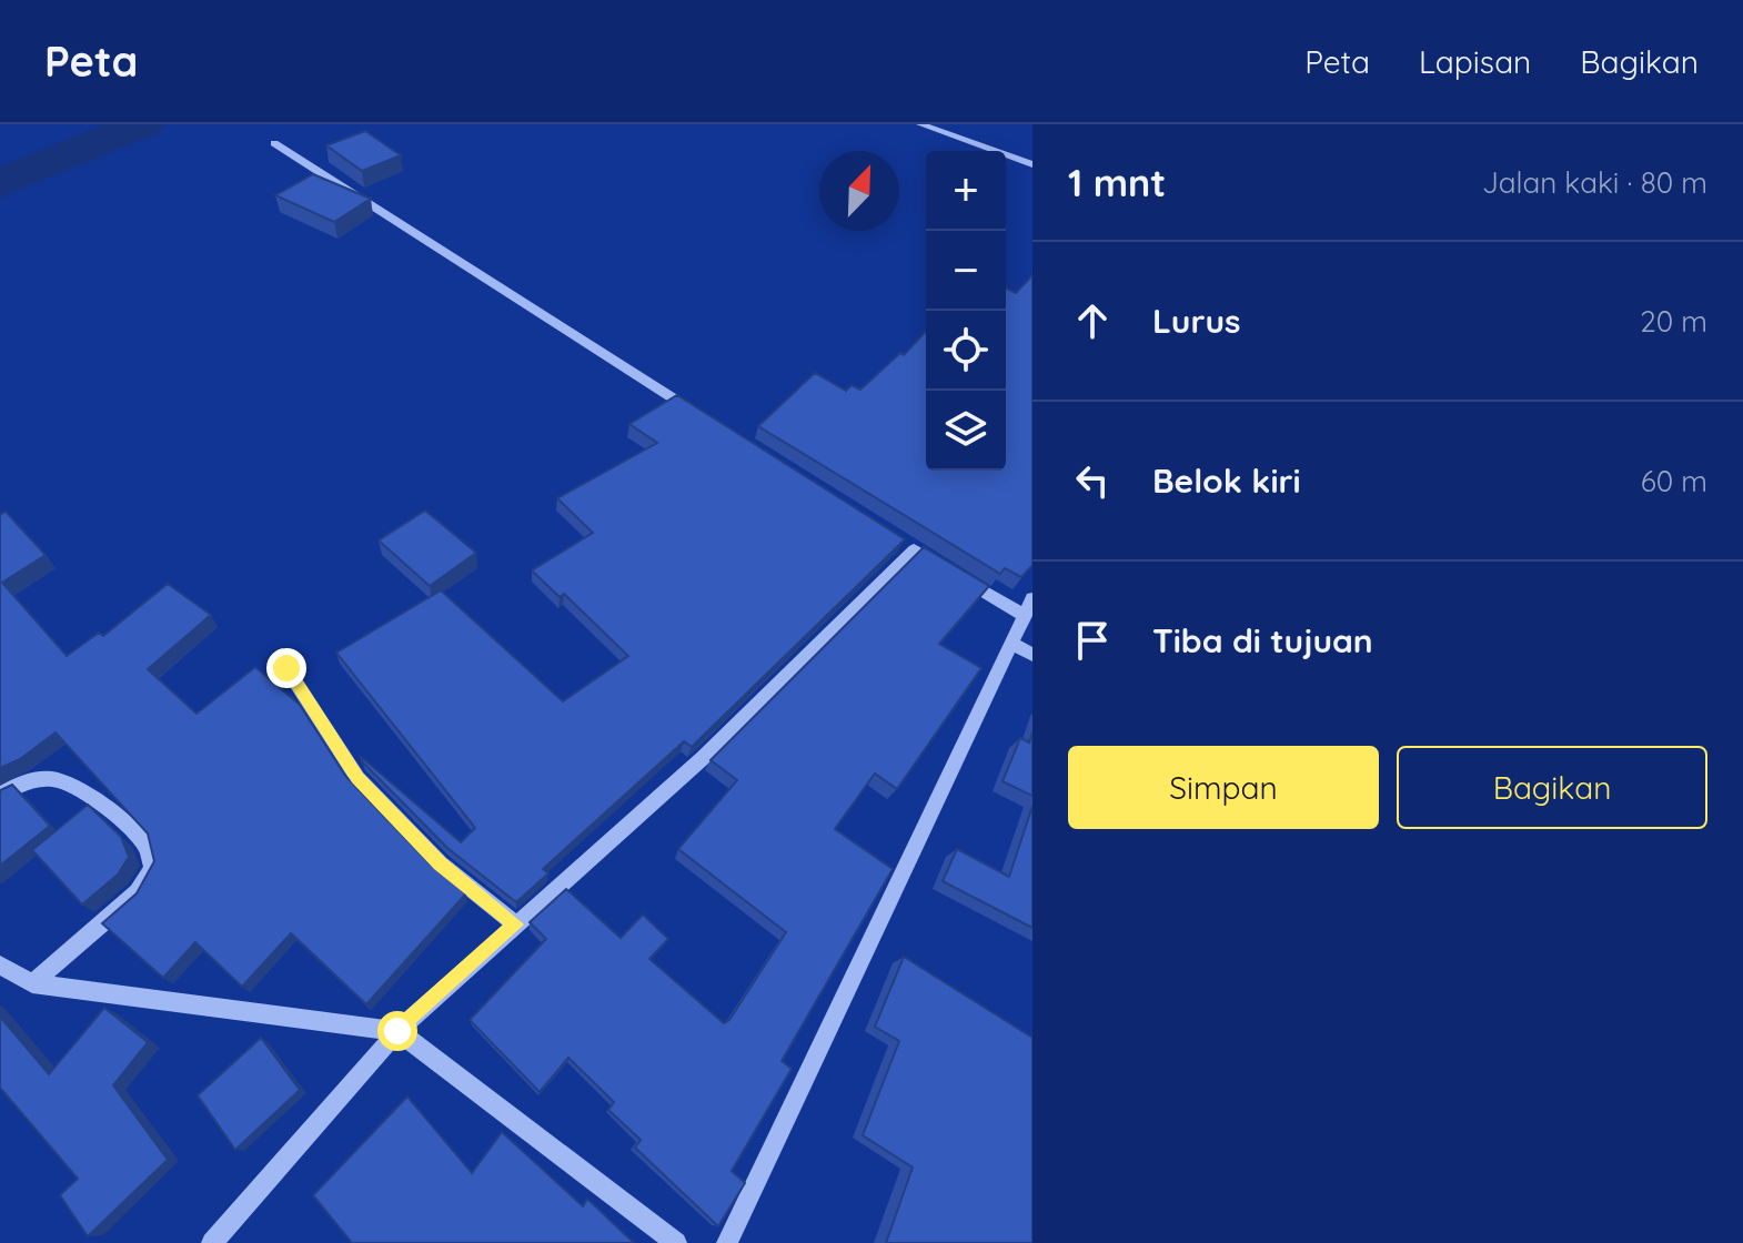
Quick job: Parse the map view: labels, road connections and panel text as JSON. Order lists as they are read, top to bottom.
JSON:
{
  "north": "top right",
  "page": {
    "header": "Peta",
    "nav": ["Peta", "Lapisan", "Bagikan"],
    "heading": ["1 mnt", "Jalan kaki · 80 m"],
    "map_buttons": ["+", "−"],
    "list": [
      ["Lurus", "20 m"],
      ["Belok kiri", "60 m"],
      "Tiba di tujuan"
    ],
    "buttons": ["Simpan", "Bagikan"]
  }
}
